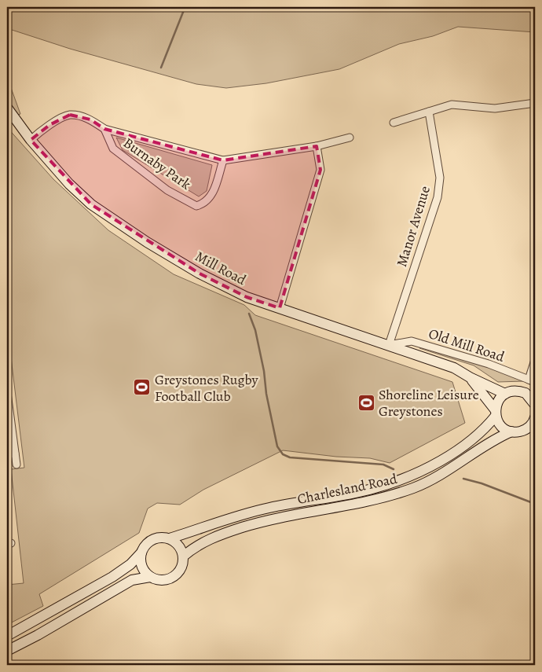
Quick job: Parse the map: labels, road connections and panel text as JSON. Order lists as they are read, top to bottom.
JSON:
{
  "streets": {
    "main road": ["Mill Road", "Charlesland Road"],
    "street": ["Burnaby Park", "Manor Avenue", "Old Mill Road"]
  },
  "crossings": [
    ["Burnaby Park", "Mill Road"],
    ["Manor Avenue", "Mill Road"],
    ["Manor Avenue", "Old Mill Road"],
    ["Mill Road", "Old Mill Road"],
    ["Mill Road", "Charlesland Road"]
  ],
  "places": {
    "sports": ["Greystones Rugby Football Club", "Shoreline Leisure Greystones"]
  }
}
